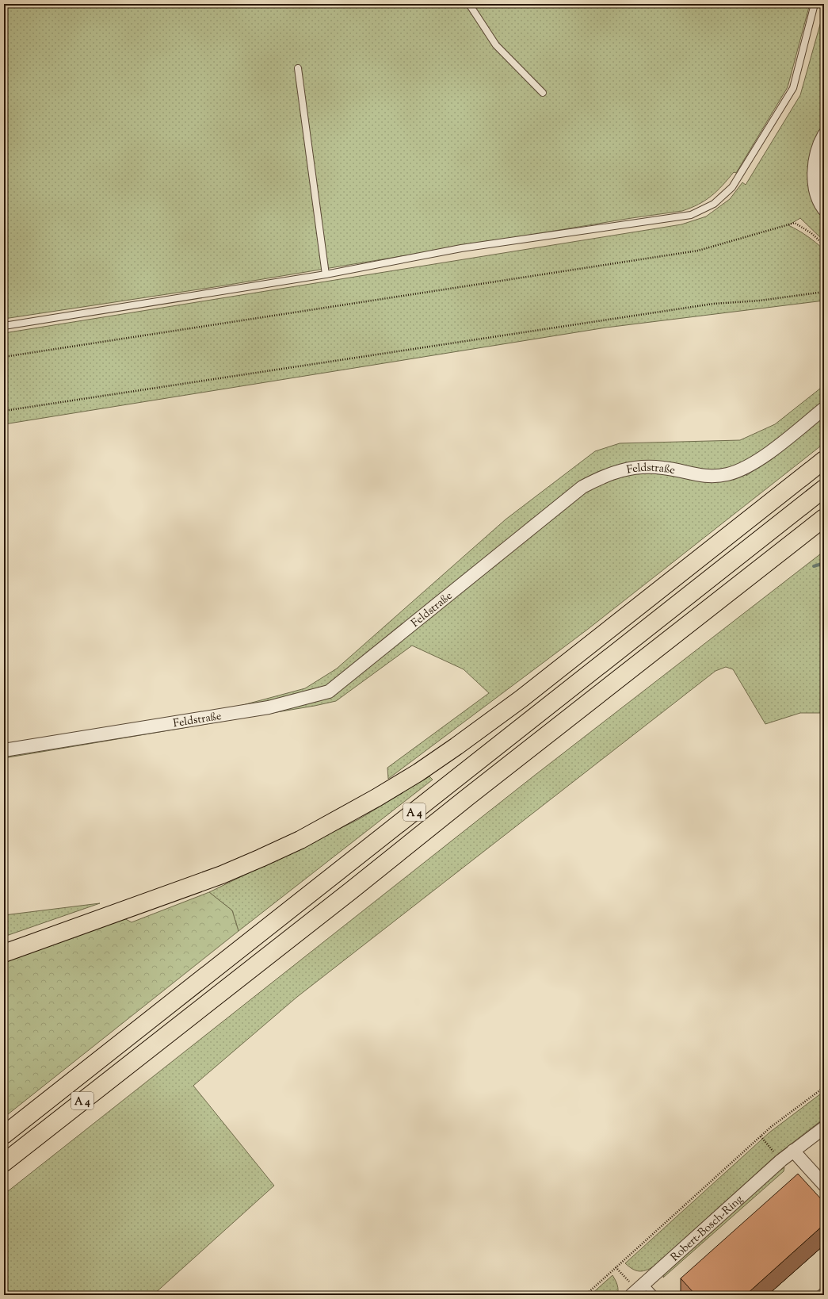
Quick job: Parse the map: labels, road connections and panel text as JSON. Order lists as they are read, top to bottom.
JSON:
{
  "streets": {
    "highway": ["A 4"],
    "street": ["Feldstraße", "Robert-Bosch-Ring"]
  }
}
